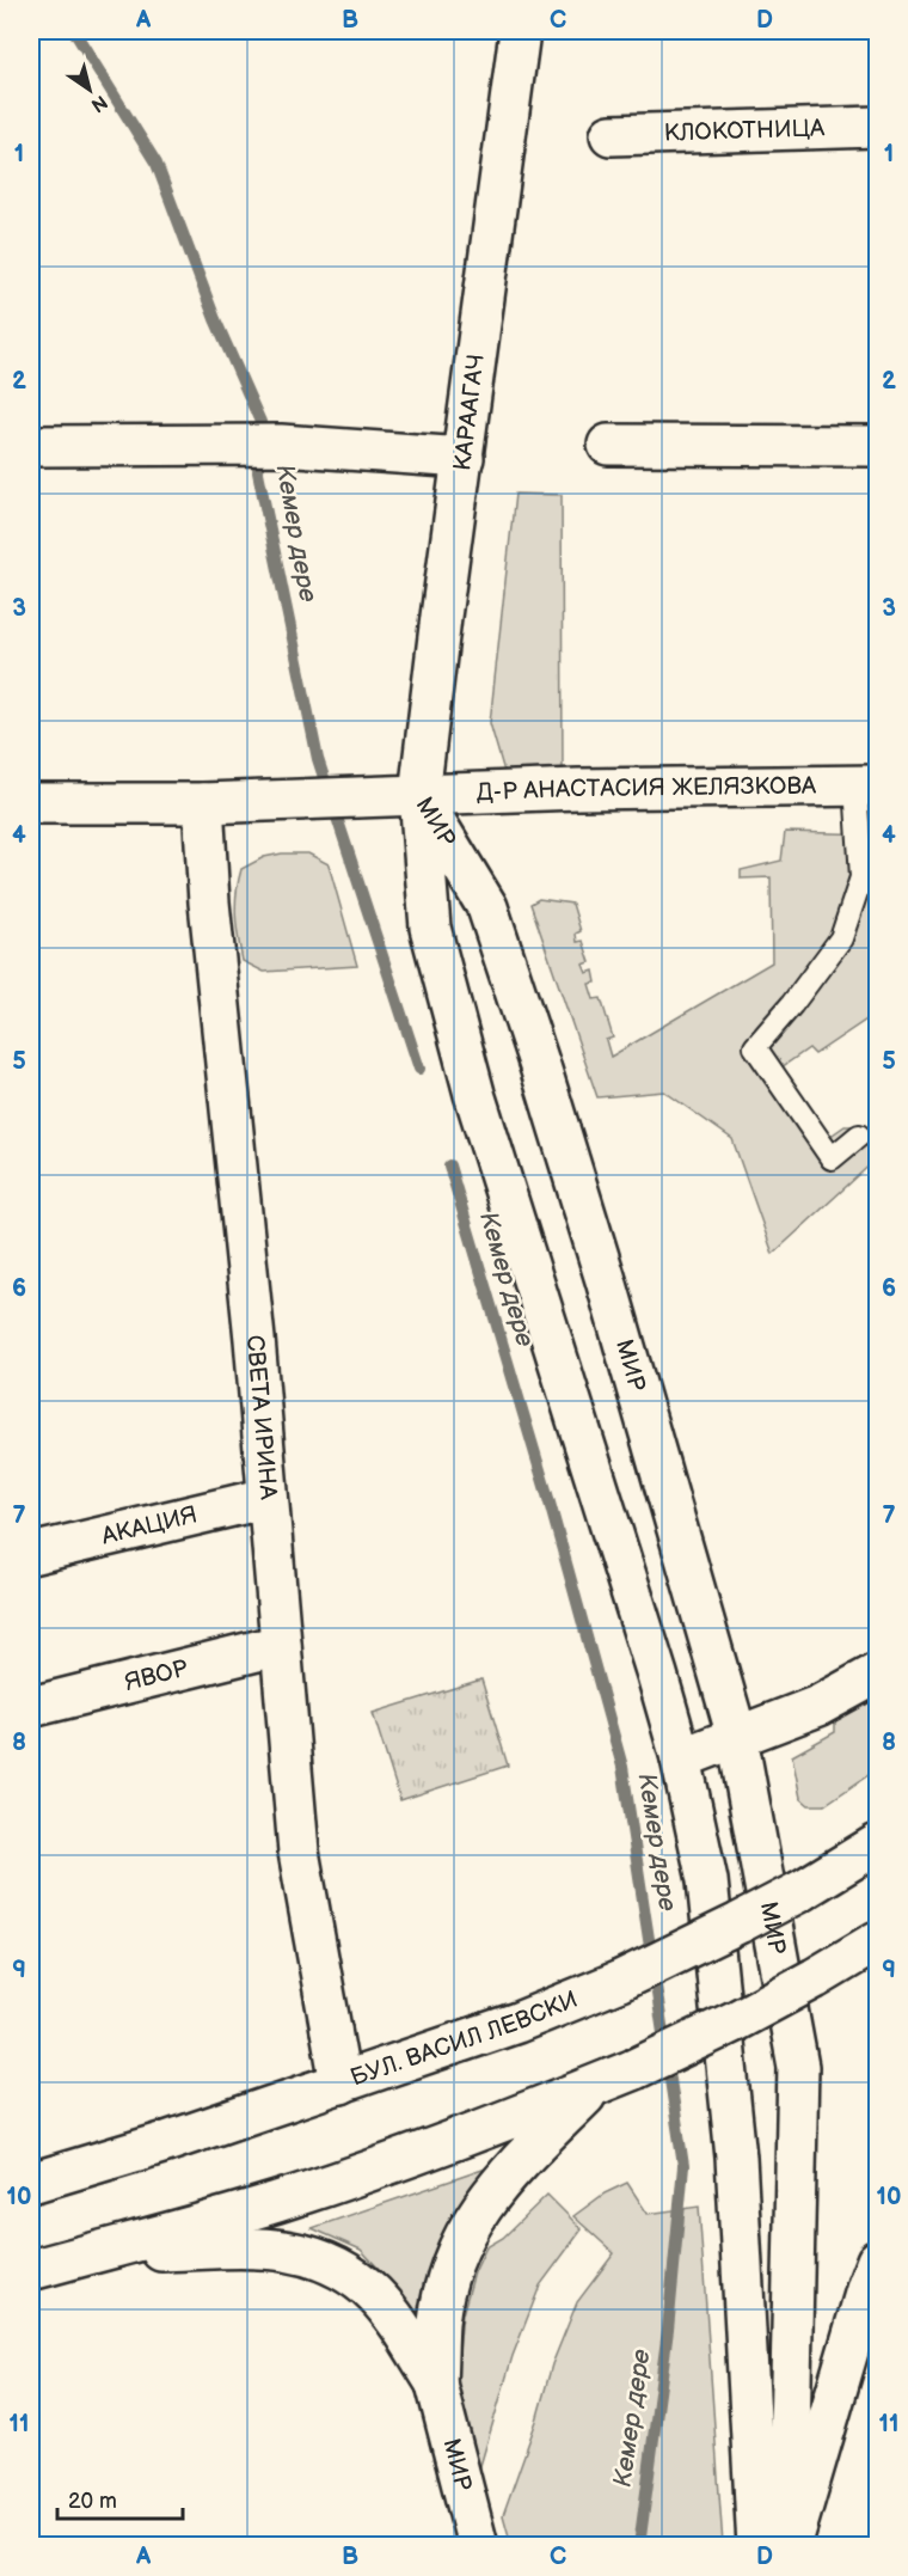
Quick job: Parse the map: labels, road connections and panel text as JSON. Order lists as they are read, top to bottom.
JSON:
{
  "streets": {
    "main road": [
      "КЛОКОТНИЦА",
      "КАРААГАЧ",
      "Д-Р АНАСТАСИЯ ЖЕЛЯЗКОВА",
      "МИР",
      "СВЕТА ИРИНА",
      "АКАЦИЯ",
      "ЯВОР",
      "БУЛ. ВАСИЛ ЛЕВСКИ"
    ]
  },
  "crossings": [
    ["КАРААГАЧ", "Д-Р АНАСТАСИЯ ЖЕЛЯЗКОВА"],
    ["КАРААГАЧ", "МИР"],
    ["Д-Р АНАСТАСИЯ ЖЕЛЯЗКОВА", "МИР"],
    ["Д-Р АНАСТАСИЯ ЖЕЛЯЗКОВА", "СВЕТА ИРИНА"],
    ["СВЕТА ИРИНА", "АКАЦИЯ"],
    ["СВЕТА ИРИНА", "ЯВОР"],
    ["СВЕТА ИРИНА", "БУЛ. ВАСИЛ ЛЕВСКИ"]
  ],
  "water": ["Кемер дере"],
  "scale_bar": "20 m",
  "north": "bottom right",
  "grid": {
    "columns": [
      "A",
      "B",
      "C",
      "D"
    ],
    "rows": [
      "1",
      "2",
      "3",
      "4",
      "5",
      "6",
      "7",
      "8",
      "9",
      "10",
      "11"
    ]
  }
}
